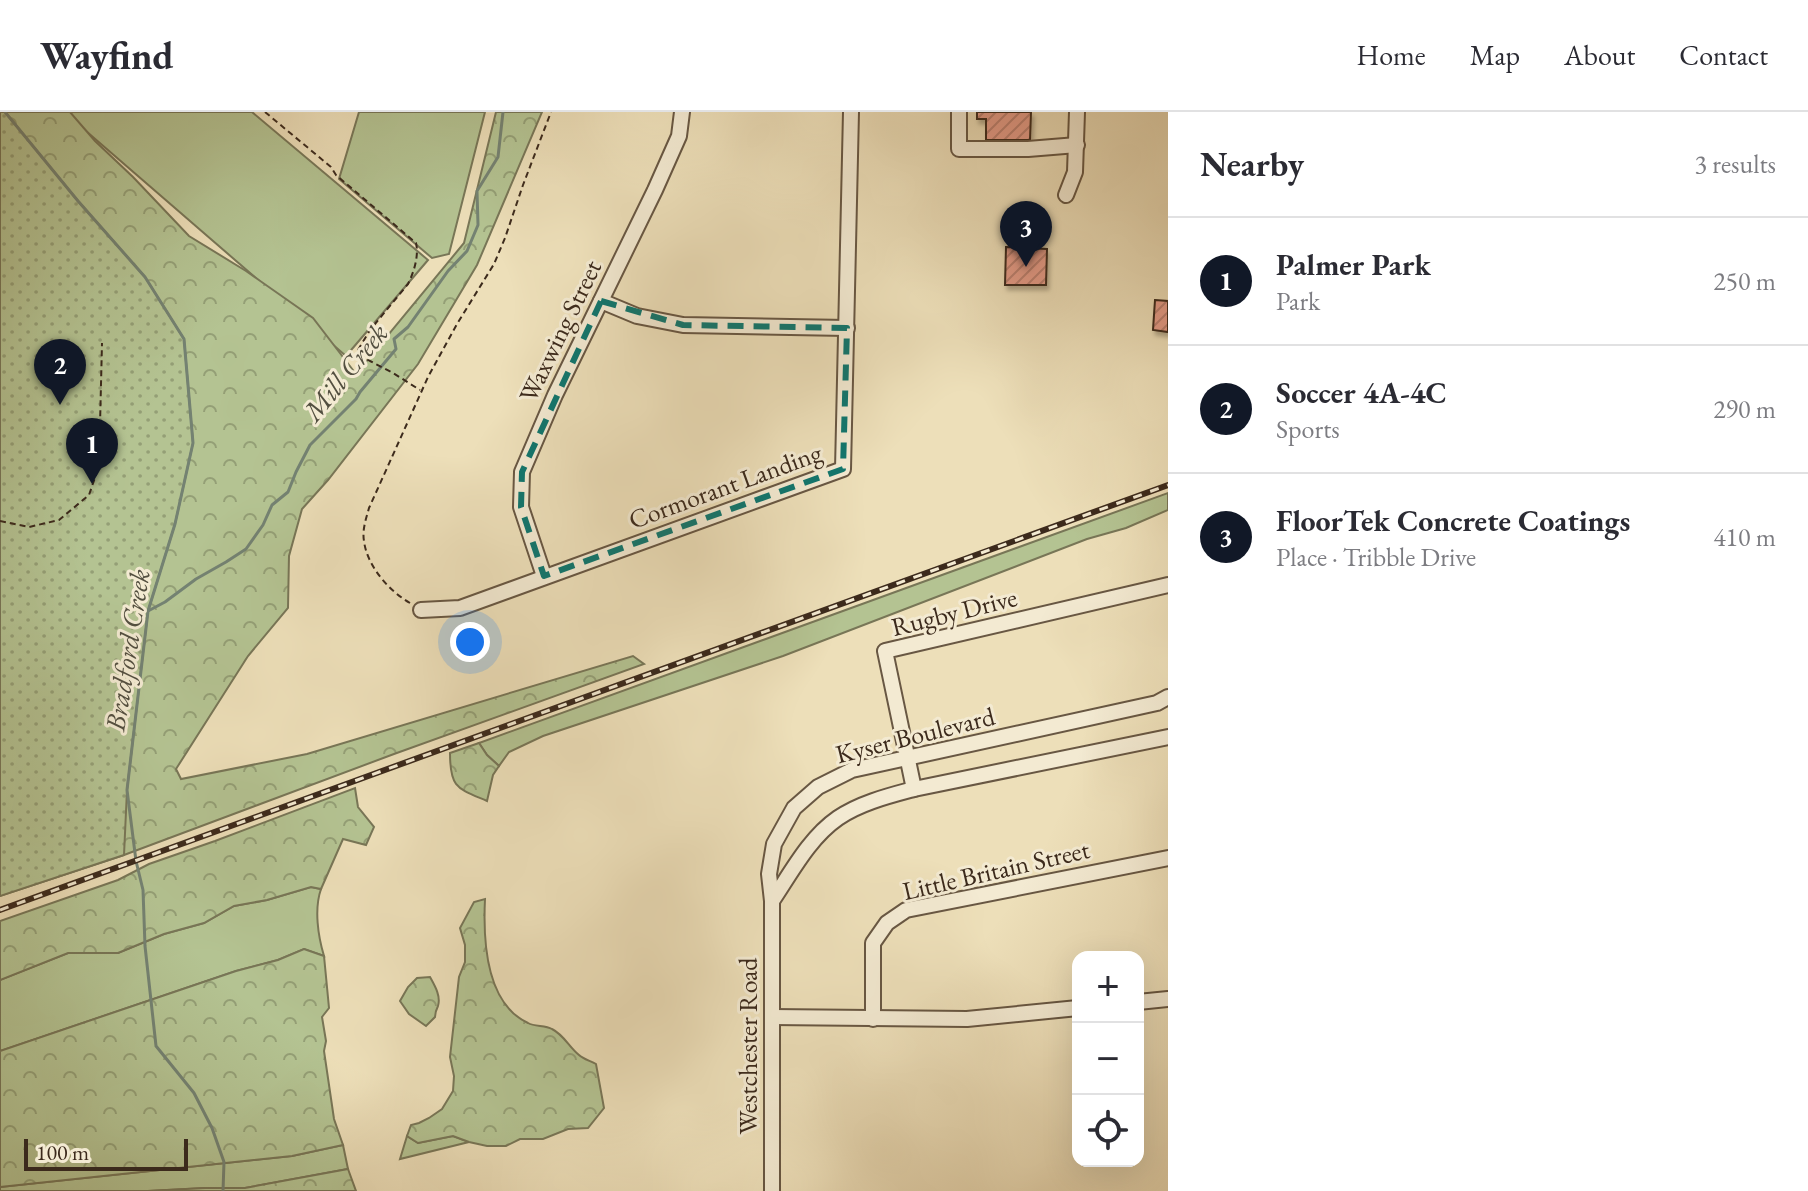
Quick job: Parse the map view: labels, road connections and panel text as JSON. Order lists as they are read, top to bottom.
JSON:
{
  "streets": {
    "street": [
      "Waxwing Street",
      "Cormorant Landing",
      "Rugby Drive",
      "Kyser Boulevard",
      "Little Britain Street",
      "Westchester Road"
    ]
  },
  "crossings": [
    ["Waxwing Street", "Cormorant Landing"],
    ["Rugby Drive", "Kyser Boulevard"],
    ["Kyser Boulevard", "Westchester Road"]
  ],
  "water": ["Mill Creek", "Bradford Creek"],
  "scale_bar": "100 m",
  "page": {
    "header": "Wayfind",
    "nav": [
      "Home",
      "Map",
      "About",
      "Contact"
    ],
    "heading": ["Nearby", "3 results"],
    "pins": ["3", "2", "1"],
    "list": [
      {
        "mark": "1",
        "name": "Palmer Park",
        "note": "Park",
        "value": "250 m"
      },
      {
        "mark": "2",
        "name": "Soccer 4A-4C",
        "note": "Sports",
        "value": "290 m"
      },
      {
        "mark": "3",
        "name": "FloorTek Concrete Coatings",
        "note": "Place · Tribble Drive",
        "value": "410 m"
      }
    ],
    "map_buttons": ["+", "−"],
    "scale": "100 m"
  }
}
